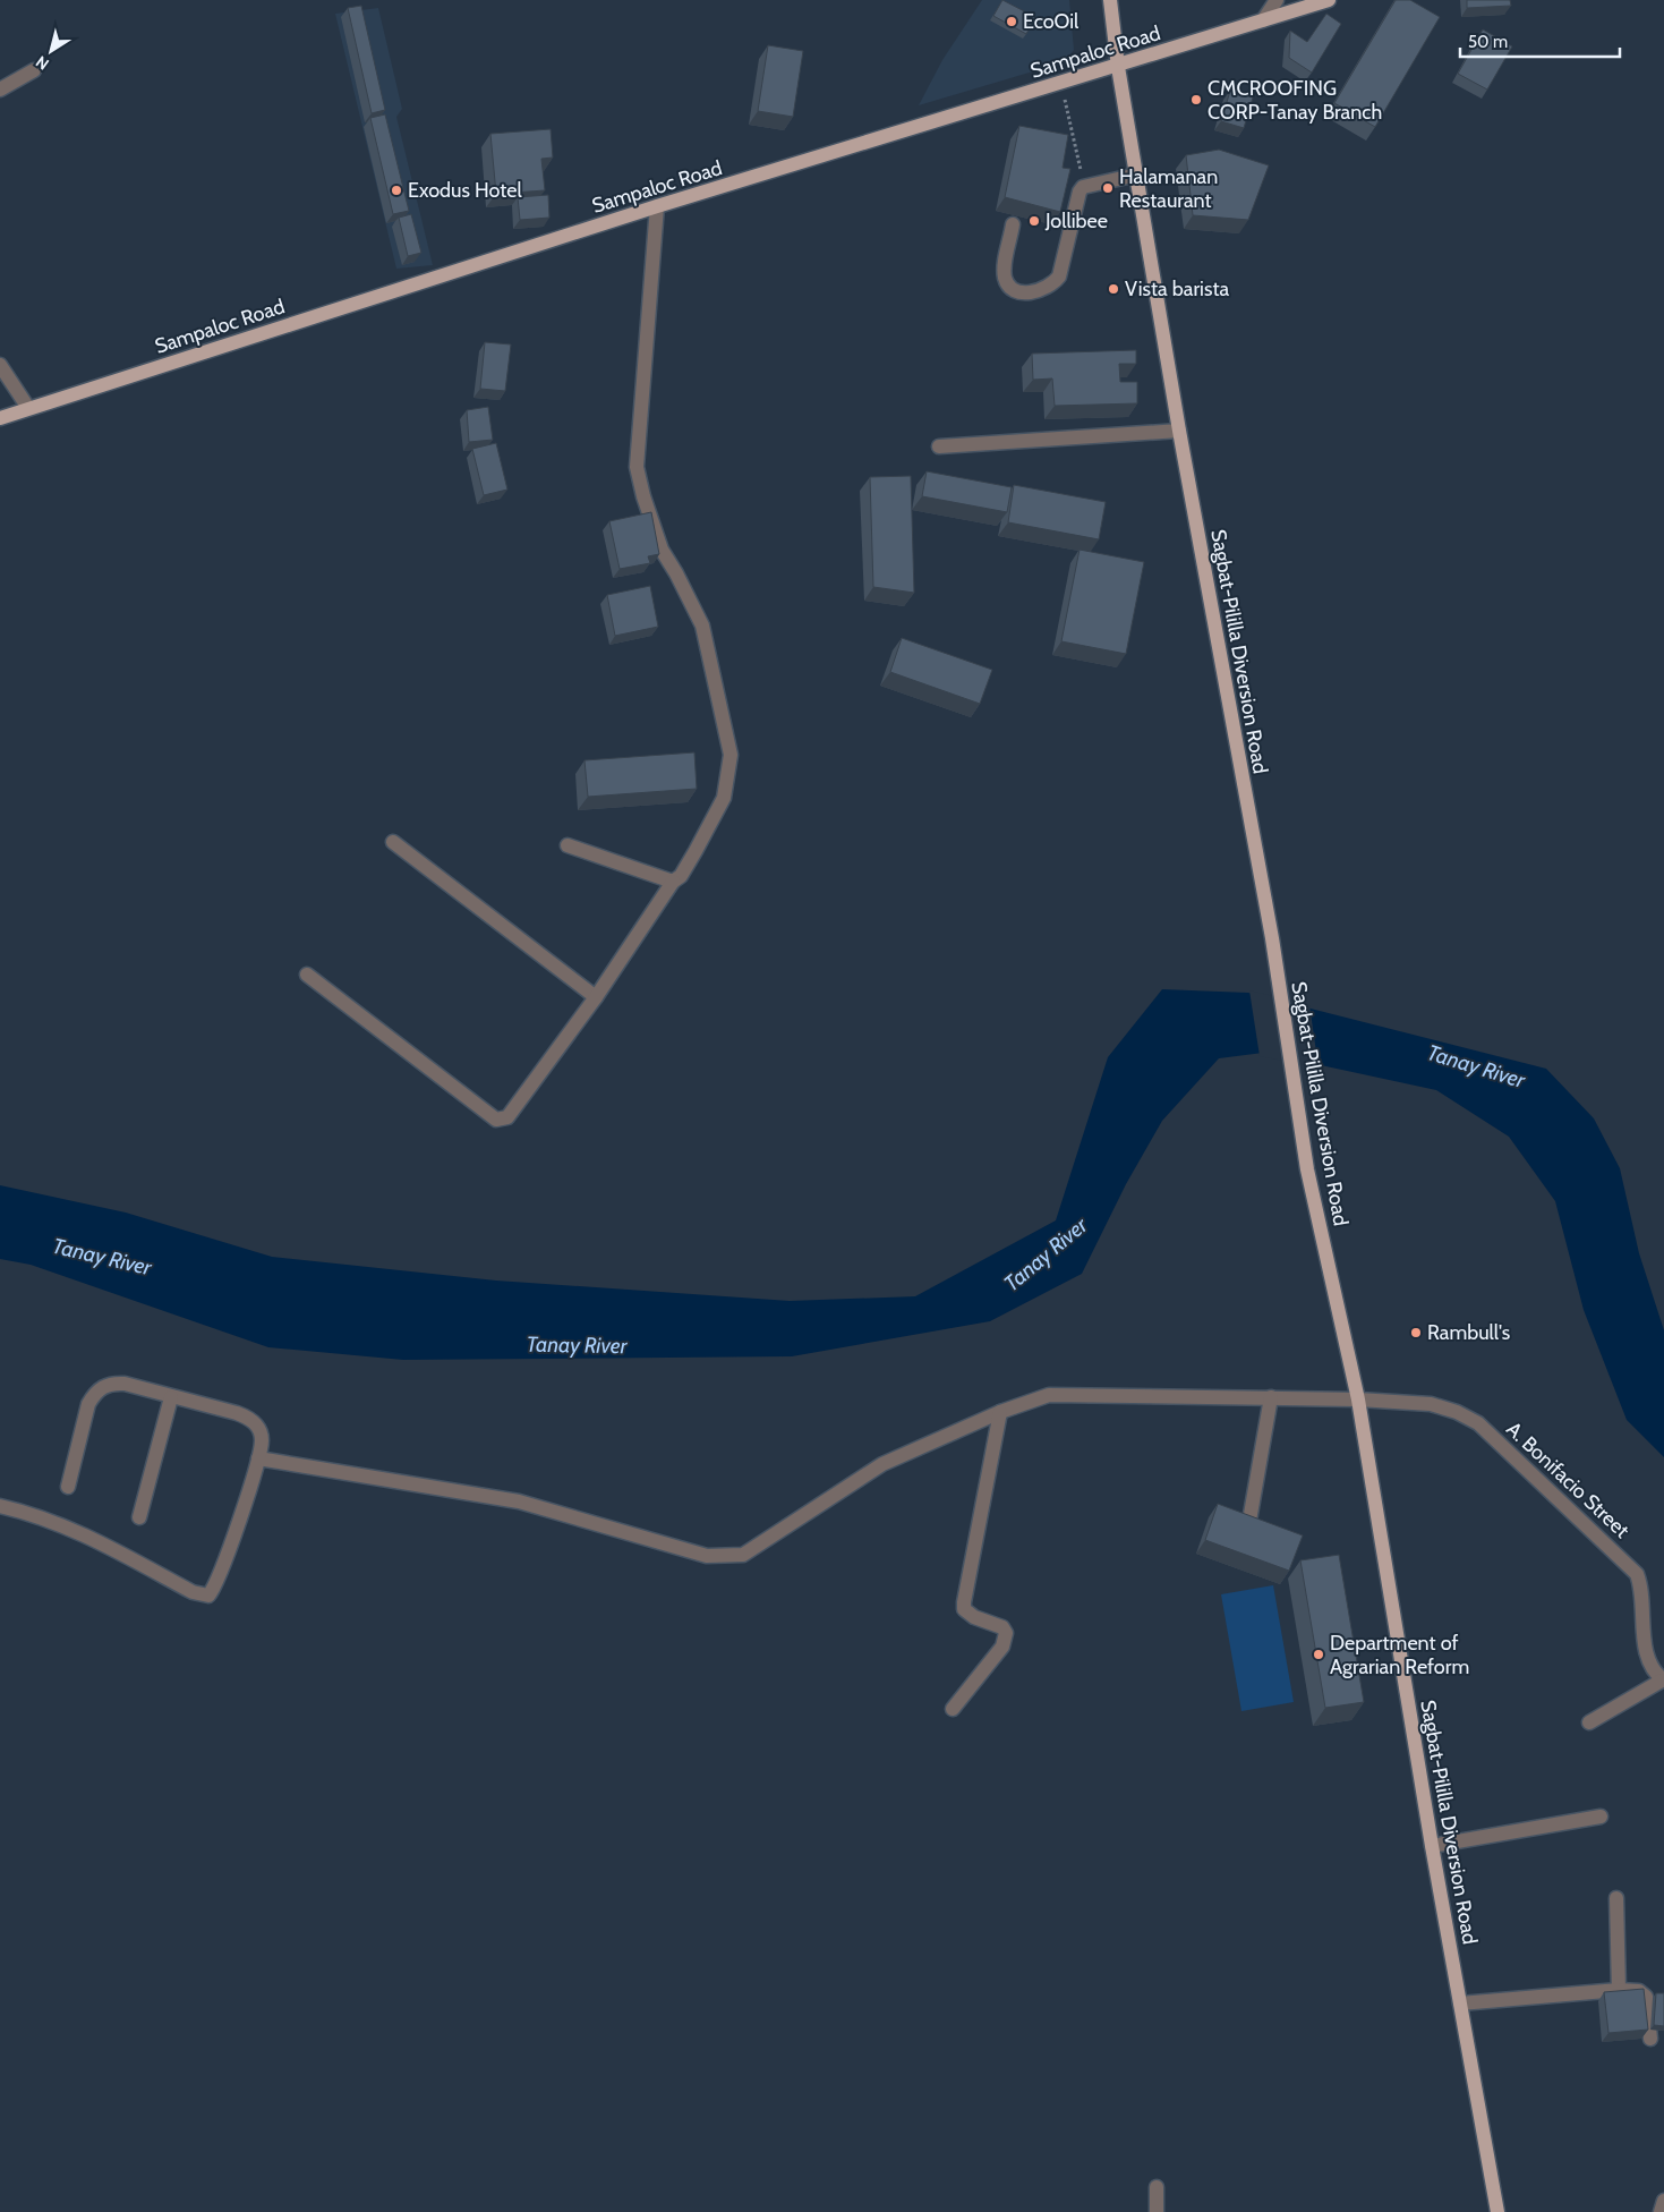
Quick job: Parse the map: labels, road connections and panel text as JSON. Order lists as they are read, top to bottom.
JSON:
{
  "streets": {
    "main road": ["Sampaloc Road", "Sagbat-Pililla Diversion Road"],
    "street": ["A. Bonifacio Street"]
  },
  "crossings": [
    ["Sampaloc Road", "Sagbat-Pililla Diversion Road"],
    ["Sagbat-Pililla Diversion Road", "A. Bonifacio Street"]
  ],
  "water": ["Tanay River"],
  "places": [
    "EcoOil",
    "CMCROOFING CORP-Tanay Branch",
    "Halamanan Restaurant",
    "Exodus Hotel",
    "Jollibee",
    "Vista barista",
    "Rambull's",
    "Department of Agrarian Reform"
  ],
  "scale_bar": "50 m",
  "north": "bottom left"
}
